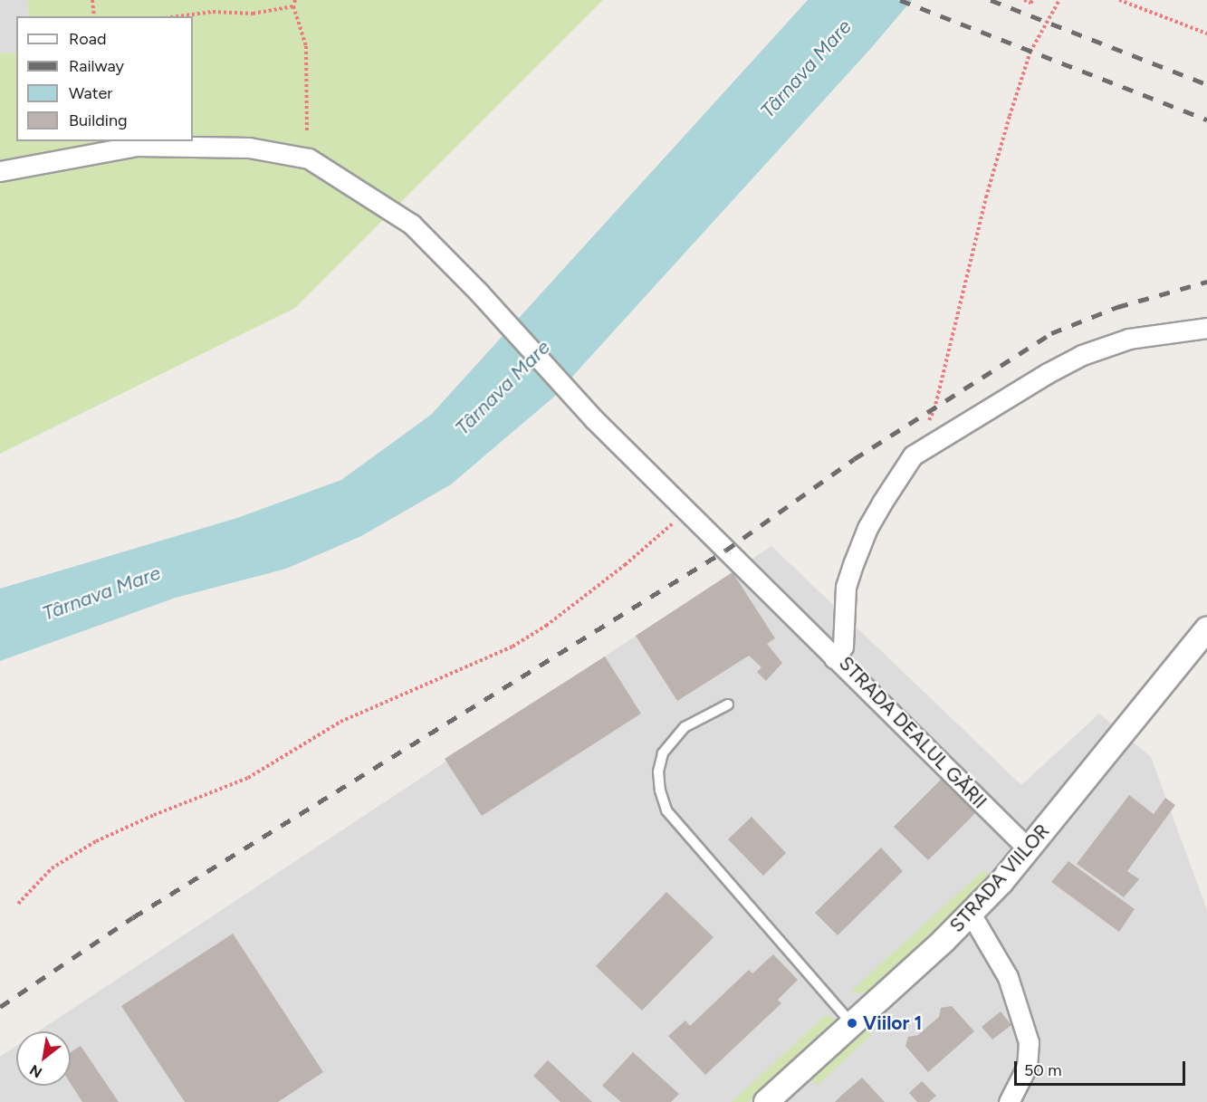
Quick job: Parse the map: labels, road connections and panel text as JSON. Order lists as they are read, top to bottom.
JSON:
{
  "streets": {
    "street": ["STRADA DEALUL GĂRII", "STRADA VIILOR"]
  },
  "crossings": [
    ["STRADA DEALUL GĂRII", "STRADA VIILOR"]
  ],
  "water": ["Târnava Mare"],
  "places": ["Viilor 1"],
  "legend": [
    "Road",
    "Railway",
    "Water",
    "Building"
  ],
  "scale_bar": "50 m",
  "north": "bottom left"
}
